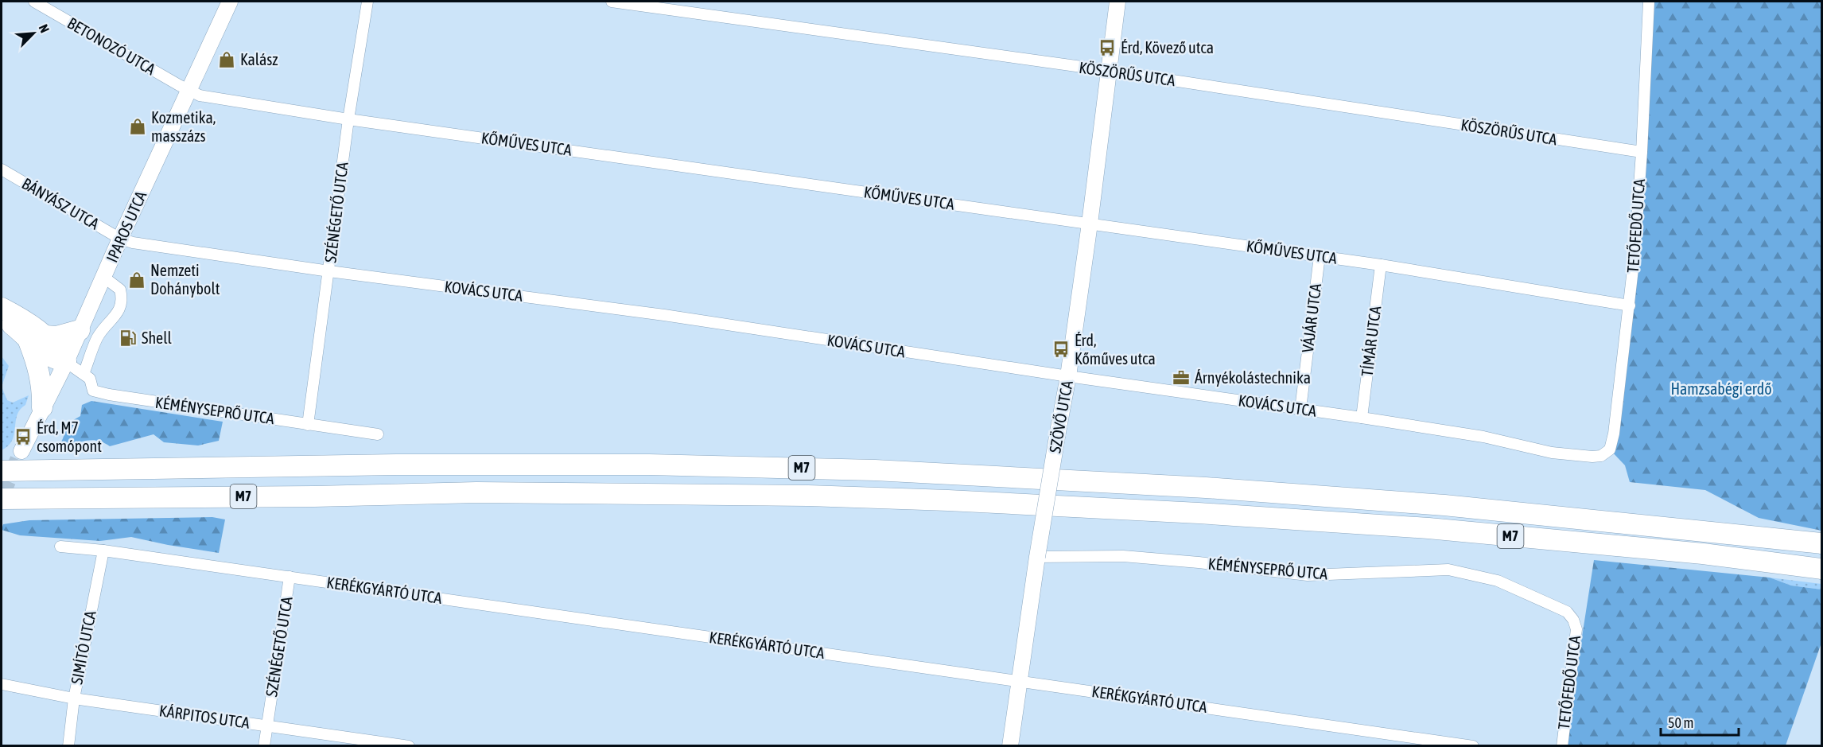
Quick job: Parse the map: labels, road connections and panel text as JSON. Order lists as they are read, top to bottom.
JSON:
{
  "streets": {
    "highway": ["M7"],
    "street": [
      "BETONOZÓ UTCA",
      "KÖSZÖRŰS UTCA",
      "KŐMŰVES UTCA",
      "BÁNYÁSZ UTCA",
      "SZÉNÉGETŐ UTCA",
      "TETŐFEDŐ UTCA",
      "IPAROS UTCA",
      "KOVÁCS UTCA",
      "VÁJÁR UTCA",
      "TÍMÁR UTCA",
      "KÉMÉNYSEPRŐ UTCA",
      "SZÖVŐ UTCA",
      "KERÉKGYÁRTÓ UTCA",
      "SIMÍTÓ UTCA",
      "KÁRPITOS UTCA"
    ]
  },
  "crossings": [
    ["BETONOZÓ UTCA", "KŐMŰVES UTCA"],
    ["BETONOZÓ UTCA", "IPAROS UTCA"],
    ["KÖSZÖRŰS UTCA", "TETŐFEDŐ UTCA"],
    ["KÖSZÖRŰS UTCA", "SZÖVŐ UTCA"],
    ["KŐMŰVES UTCA", "SZÉNÉGETŐ UTCA"],
    ["KŐMŰVES UTCA", "TETŐFEDŐ UTCA"],
    ["KŐMŰVES UTCA", "IPAROS UTCA"],
    ["KŐMŰVES UTCA", "VÁJÁR UTCA"],
    ["KŐMŰVES UTCA", "TÍMÁR UTCA"],
    ["KŐMŰVES UTCA", "SZÖVŐ UTCA"],
    ["BÁNYÁSZ UTCA", "IPAROS UTCA"],
    ["BÁNYÁSZ UTCA", "KOVÁCS UTCA"],
    ["SZÉNÉGETŐ UTCA", "KOVÁCS UTCA"],
    ["SZÉNÉGETŐ UTCA", "KÉMÉNYSEPRŐ UTCA"],
    ["SZÉNÉGETŐ UTCA", "KERÉKGYÁRTÓ UTCA"],
    ["SZÉNÉGETŐ UTCA", "KÁRPITOS UTCA"],
    ["TETŐFEDŐ UTCA", "KOVÁCS UTCA"],
    ["TETŐFEDŐ UTCA", "KÉMÉNYSEPRŐ UTCA"],
    ["IPAROS UTCA", "KOVÁCS UTCA"],
    ["IPAROS UTCA", "KÉMÉNYSEPRŐ UTCA"],
    ["KOVÁCS UTCA", "VÁJÁR UTCA"],
    ["KOVÁCS UTCA", "TÍMÁR UTCA"],
    ["KOVÁCS UTCA", "SZÖVŐ UTCA"],
    ["KÉMÉNYSEPRŐ UTCA", "SZÖVŐ UTCA"],
    ["SZÖVŐ UTCA", "KERÉKGYÁRTÓ UTCA"],
    ["KERÉKGYÁRTÓ UTCA", "SIMÍTÓ UTCA"],
    ["SIMÍTÓ UTCA", "KÁRPITOS UTCA"]
  ],
  "parks": ["Hamzsabégi erdő"],
  "places": {
    "bus stop": ["Érd, Kövező utca", "Érd, Kőműves utca", "Érd, M7 csomópont"],
    "shop": ["Kalász", "Kozmetika, masszázs", "Nemzeti Dohánybolt"],
    "fuel station": ["Shell"],
    "office": ["Árnyékolástechnika"]
  },
  "scale_bar": "50 m",
  "north": "top right"
}
